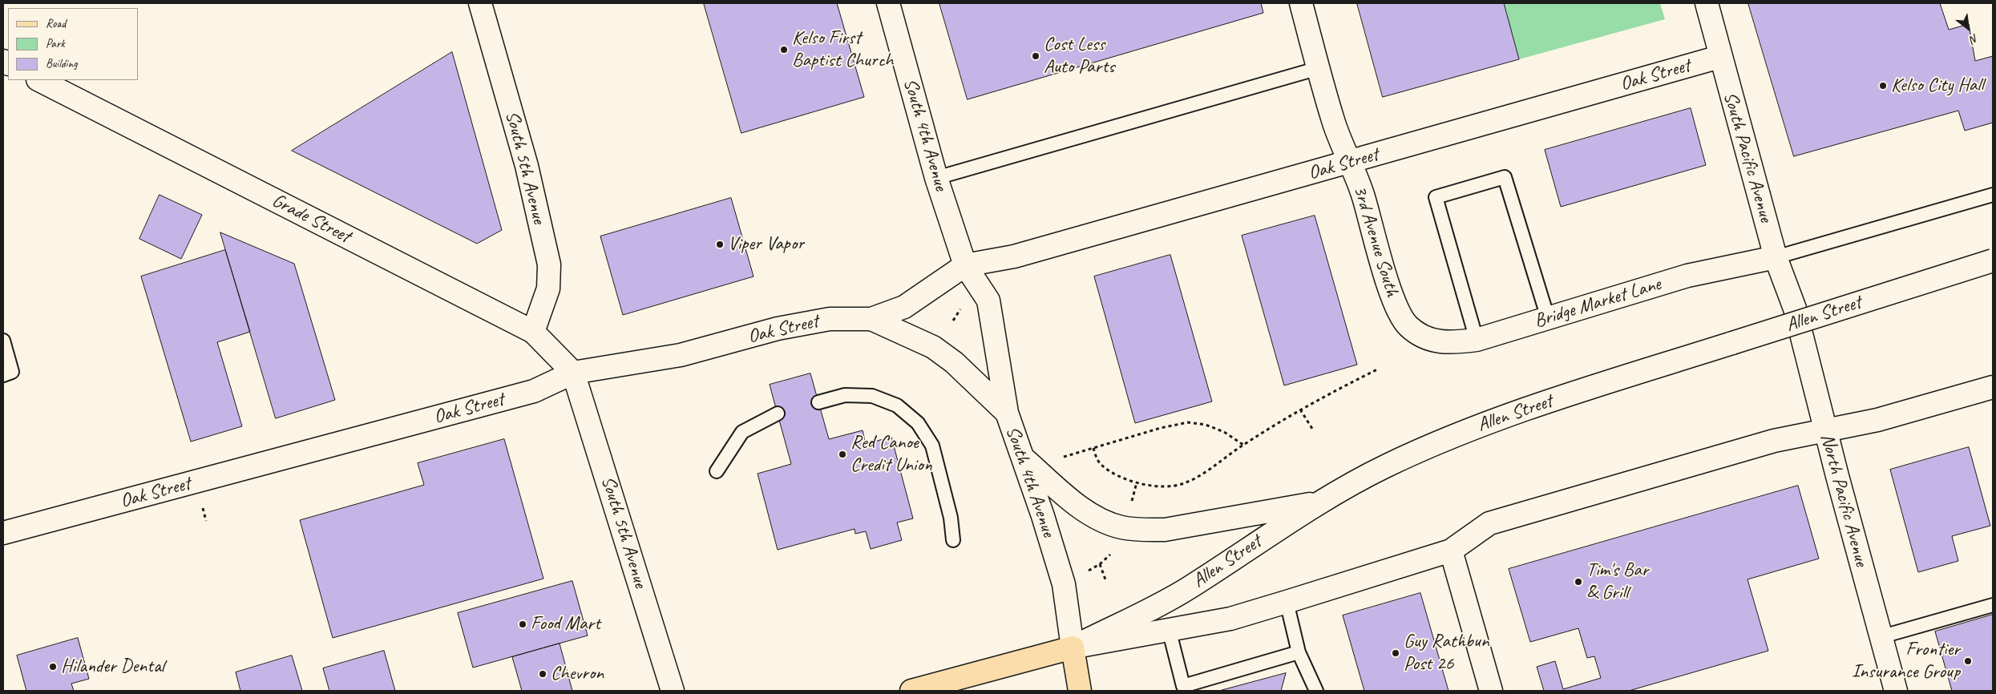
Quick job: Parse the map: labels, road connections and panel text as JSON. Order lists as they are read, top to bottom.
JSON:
{
  "streets": {
    "main road": ["Allen Street"],
    "street": [
      "Oak Street",
      "South 4th Avenue",
      "South Pacific Avenue",
      "South 5th Avenue",
      "Grade Street",
      "3rd Avenue South",
      "Bridge Market Lane",
      "North Pacific Avenue"
    ]
  },
  "crossings": [
    ["Oak Street", "South 4th Avenue"],
    ["Oak Street", "South Pacific Avenue"],
    ["Oak Street", "South 5th Avenue"],
    ["Oak Street", "Grade Street"],
    ["Oak Street", "3rd Avenue South"],
    ["South 4th Avenue", "Allen Street"],
    ["South Pacific Avenue", "Bridge Market Lane"],
    ["South Pacific Avenue", "North Pacific Avenue"],
    ["South 5th Avenue", "Grade Street"],
    ["3rd Avenue South", "Bridge Market Lane"],
    ["Allen Street", "North Pacific Avenue"]
  ],
  "places": [
    "Kelso First Baptist Church",
    "Cost Less Auto Parts",
    "Kelso City Hall",
    "Viper Vapor",
    "Red Canoe Credit Union",
    "Tim's Bar & Grill",
    "Food Mart",
    "Guy Rathbun Post 26",
    "Frontier Insurance Group",
    "Hilander Dental",
    "Chevron"
  ],
  "legend": ["Road", "Park", "Building"],
  "north": "bottom right"
}
